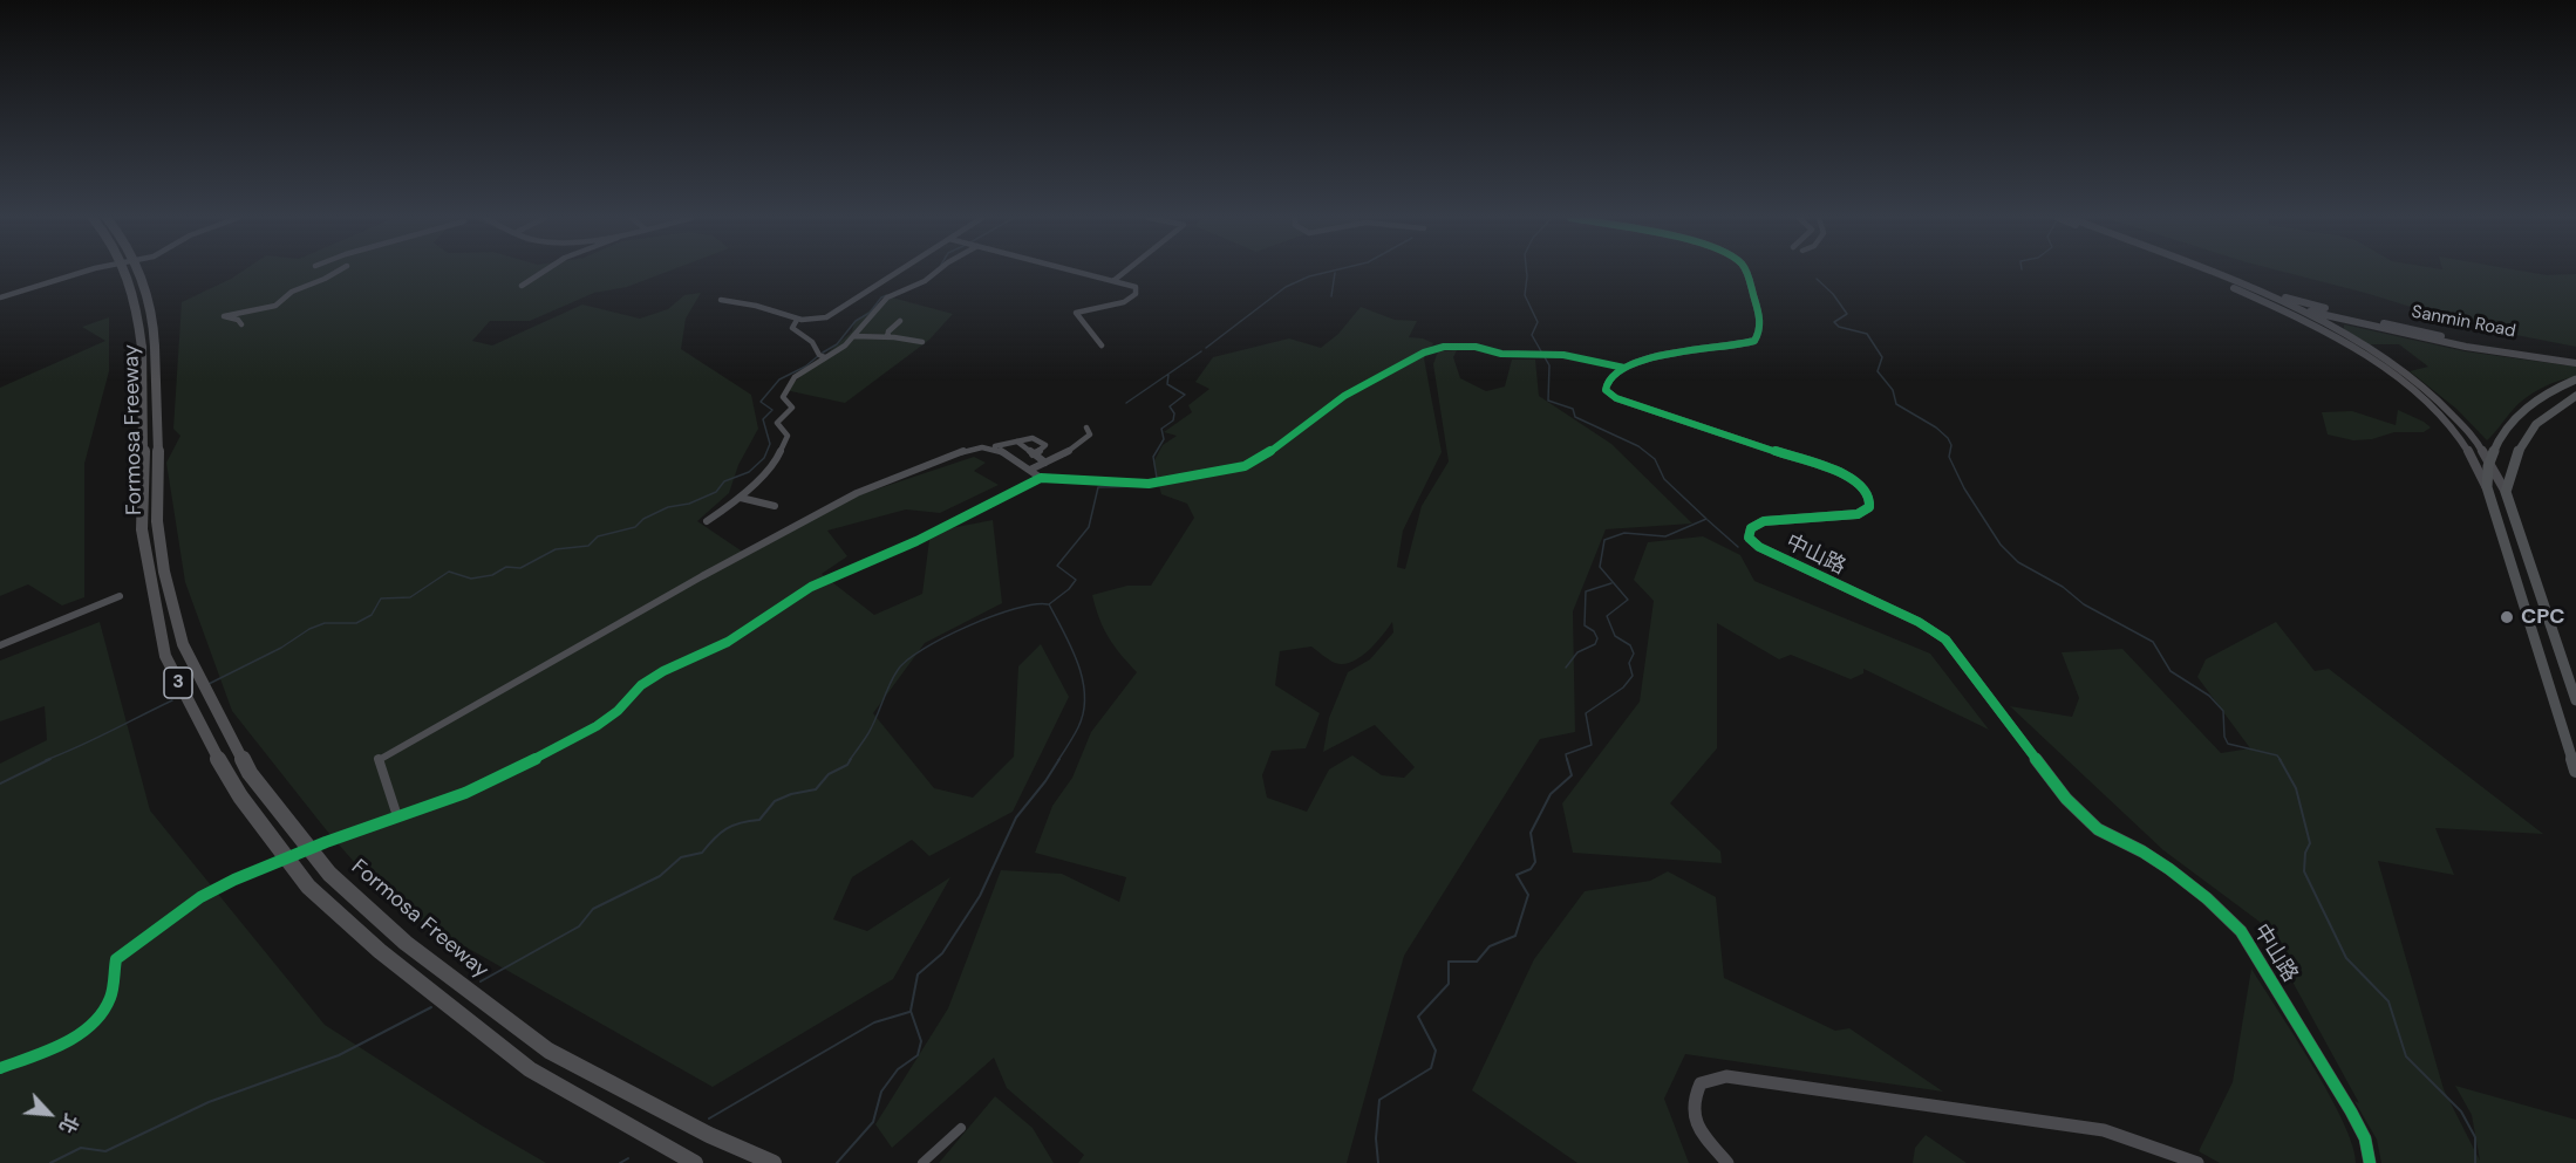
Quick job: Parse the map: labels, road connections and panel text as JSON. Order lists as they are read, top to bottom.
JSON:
{
  "streets": {
    "highway": ["Formosa Freeway", "3"],
    "street": ["Sanmin Road", "中山路"]
  },
  "places": ["CPC"],
  "north": "bottom right"
}
